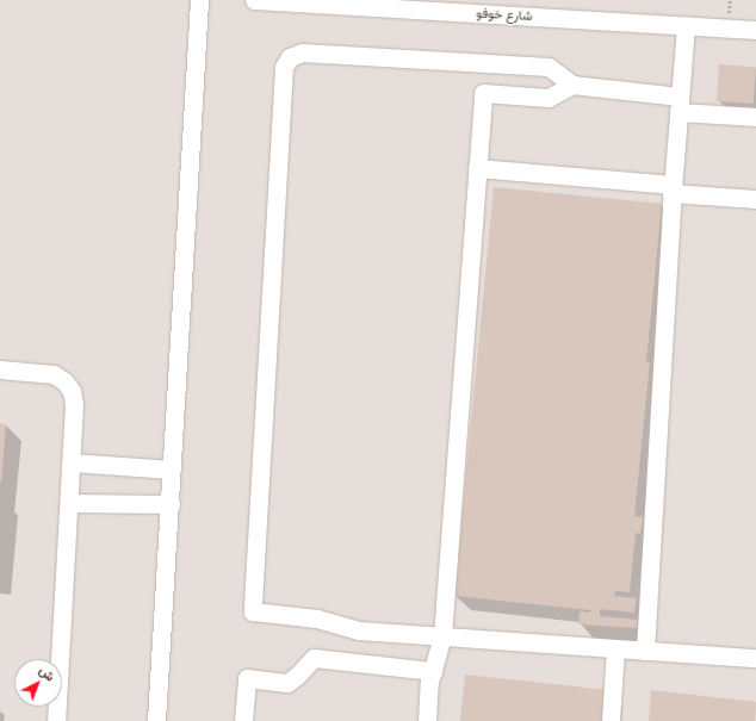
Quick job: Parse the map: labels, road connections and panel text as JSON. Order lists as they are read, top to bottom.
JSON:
{
  "streets": {
    "street": ["شارع خوفو"]
  },
  "north": "top right"
}
